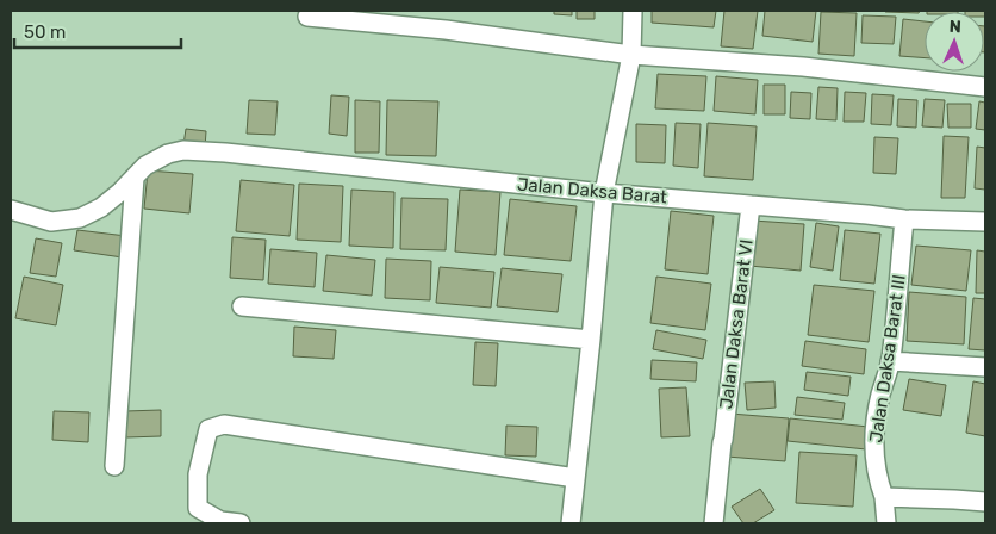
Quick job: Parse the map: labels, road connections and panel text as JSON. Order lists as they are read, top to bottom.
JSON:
{
  "streets": {
    "street": ["Jalan Daksa Barat", "Jalan Daksa Barat VI", "Jalan Daksa Barat III"]
  },
  "crossings": [
    ["Jalan Daksa Barat", "Jalan Daksa Barat VI"],
    ["Jalan Daksa Barat", "Jalan Daksa Barat III"]
  ],
  "scale_bar": "50 m",
  "north": "top"
}
